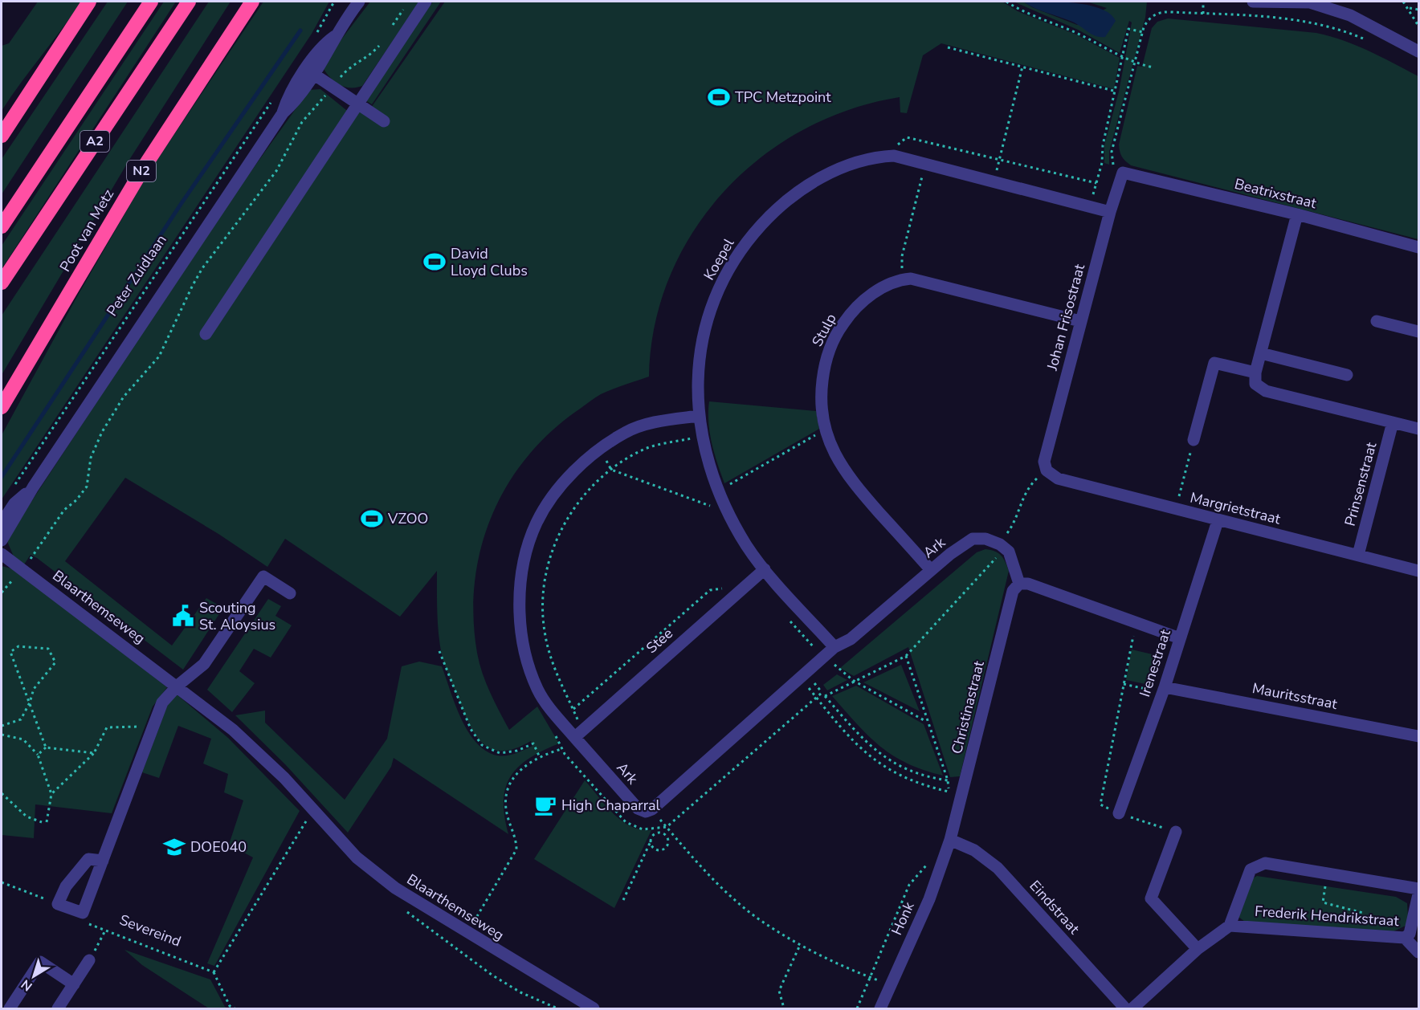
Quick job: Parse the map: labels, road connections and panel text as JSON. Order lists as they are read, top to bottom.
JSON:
{
  "streets": {
    "highway": ["A2", "N2", "Poot van Metz"],
    "street": [
      "Beatrixstraat",
      "Koepel",
      "Peter Zuidlaan",
      "Johan Frisostraat",
      "Stulp",
      "Prinsenstraat",
      "Margrietstraat",
      "Ark",
      "Blaarthemseweg",
      "Stee",
      "Irenestraat",
      "Mauritsstraat",
      "Christinastraat",
      "Eindstraat",
      "Frederik Hendrikstraat",
      "Honk"
    ],
    "path": ["Severeind"]
  },
  "crossings": [
    ["Beatrixstraat", "Johan Frisostraat"],
    ["Koepel", "Johan Frisostraat"],
    ["Koepel", "Ark"],
    ["Koepel", "Stee"],
    ["Johan Frisostraat", "Margrietstraat"],
    ["Stulp", "Ark"],
    ["Prinsenstraat", "Margrietstraat"],
    ["Margrietstraat", "Irenestraat"],
    ["Ark", "Stee"],
    ["Irenestraat", "Mauritsstraat"],
    ["Christinastraat", "Eindstraat"],
    ["Christinastraat", "Honk"],
    ["Eindstraat", "Honk"]
  ],
  "places": {
    "sports": ["TPC Metzpoint", "David Lloyd Clubs", "VZOO"],
    "public building": ["Scouting St. Aloysius"],
    "cafe": ["High Chaparral"],
    "school or university": ["DOE040"]
  },
  "north": "bottom left"
}
